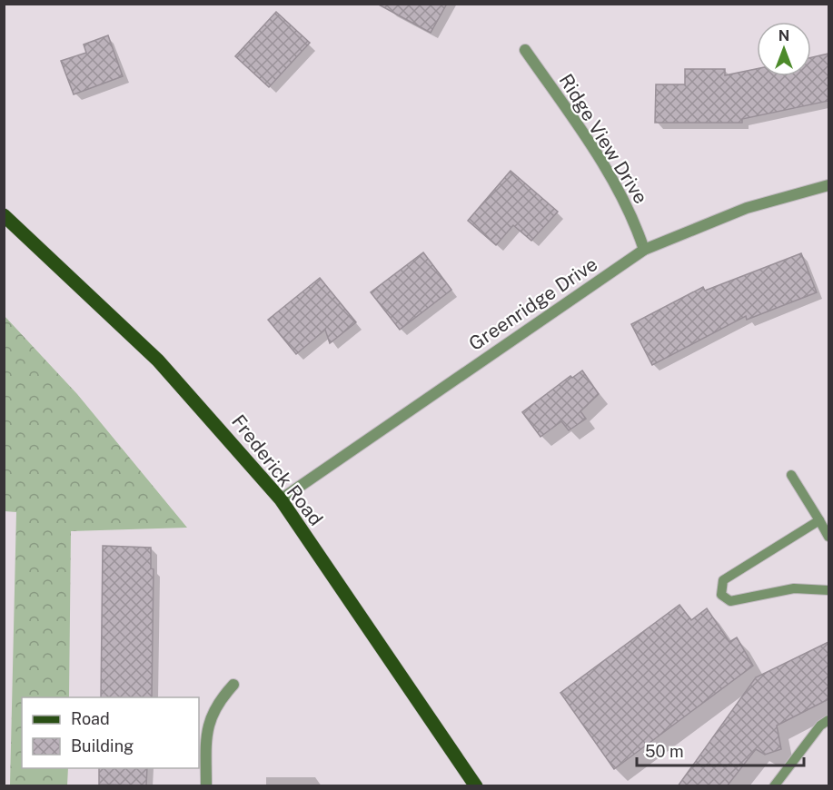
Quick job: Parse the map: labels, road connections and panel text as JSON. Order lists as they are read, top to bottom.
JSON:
{
  "streets": {
    "main road": ["Frederick Road"],
    "street": ["Ridge View Drive", "Greenridge Drive"]
  },
  "crossings": [
    ["Ridge View Drive", "Greenridge Drive"],
    ["Greenridge Drive", "Frederick Road"]
  ],
  "legend": ["Road", "Building"],
  "scale_bar": "50 m",
  "north": "top"
}
